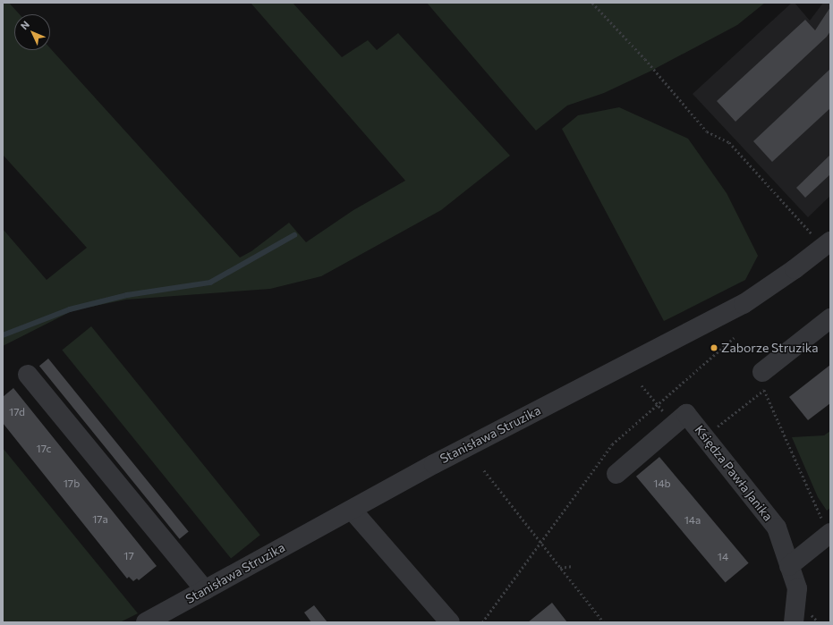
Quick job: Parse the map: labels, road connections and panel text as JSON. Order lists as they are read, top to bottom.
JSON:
{
  "streets": {
    "street": ["Stanisława Struzika", "Księdza Pawła Janika"]
  },
  "places": ["Zaborze Struzika"],
  "house_numbers": [
    "17d",
    "17c",
    "17b",
    "14b",
    "17a",
    "14a",
    "17",
    "14"
  ],
  "north": "top left"
}
